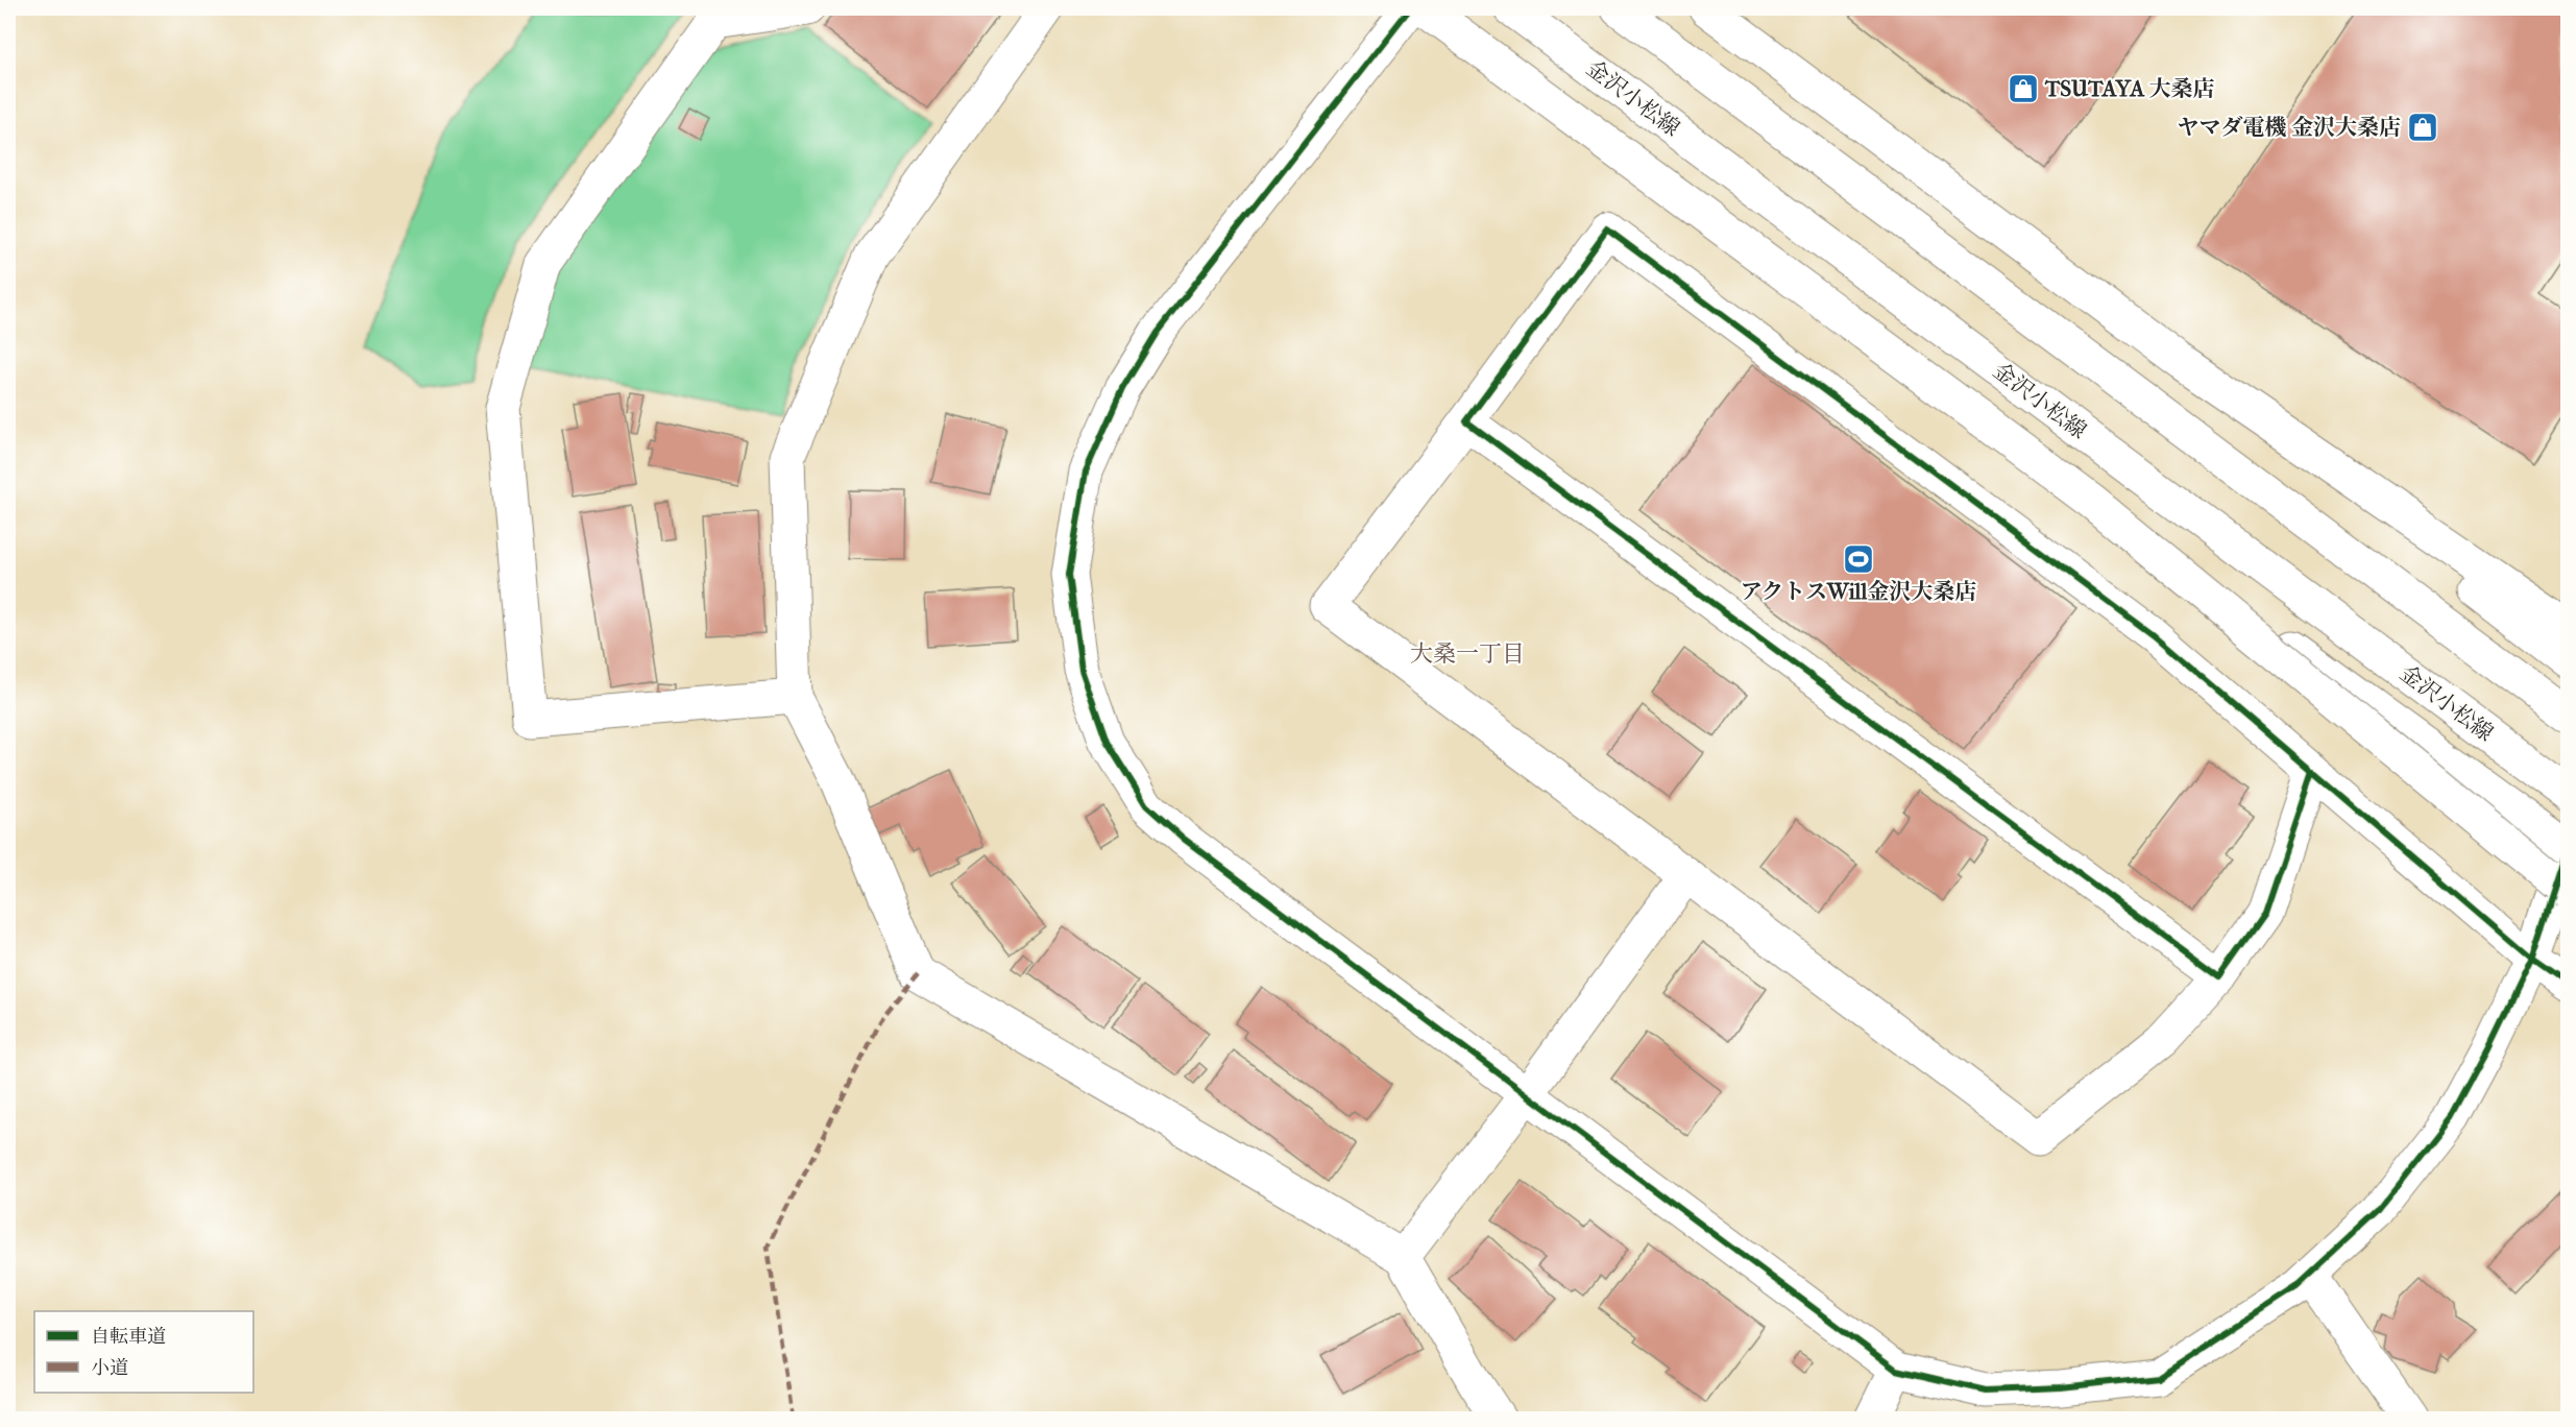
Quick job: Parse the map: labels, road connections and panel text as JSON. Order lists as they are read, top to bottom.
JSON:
{
  "streets": {
    "street": ["金沢小松線"]
  },
  "districts": ["大桑一丁目"],
  "places": {
    "shop": ["TSUTAYA 大桑店", "ヤマダ電機 金沢大桑店"],
    "sports": ["アクトスWill金沢大桑店"]
  },
  "legend": ["自転車道", "小道"]
}
